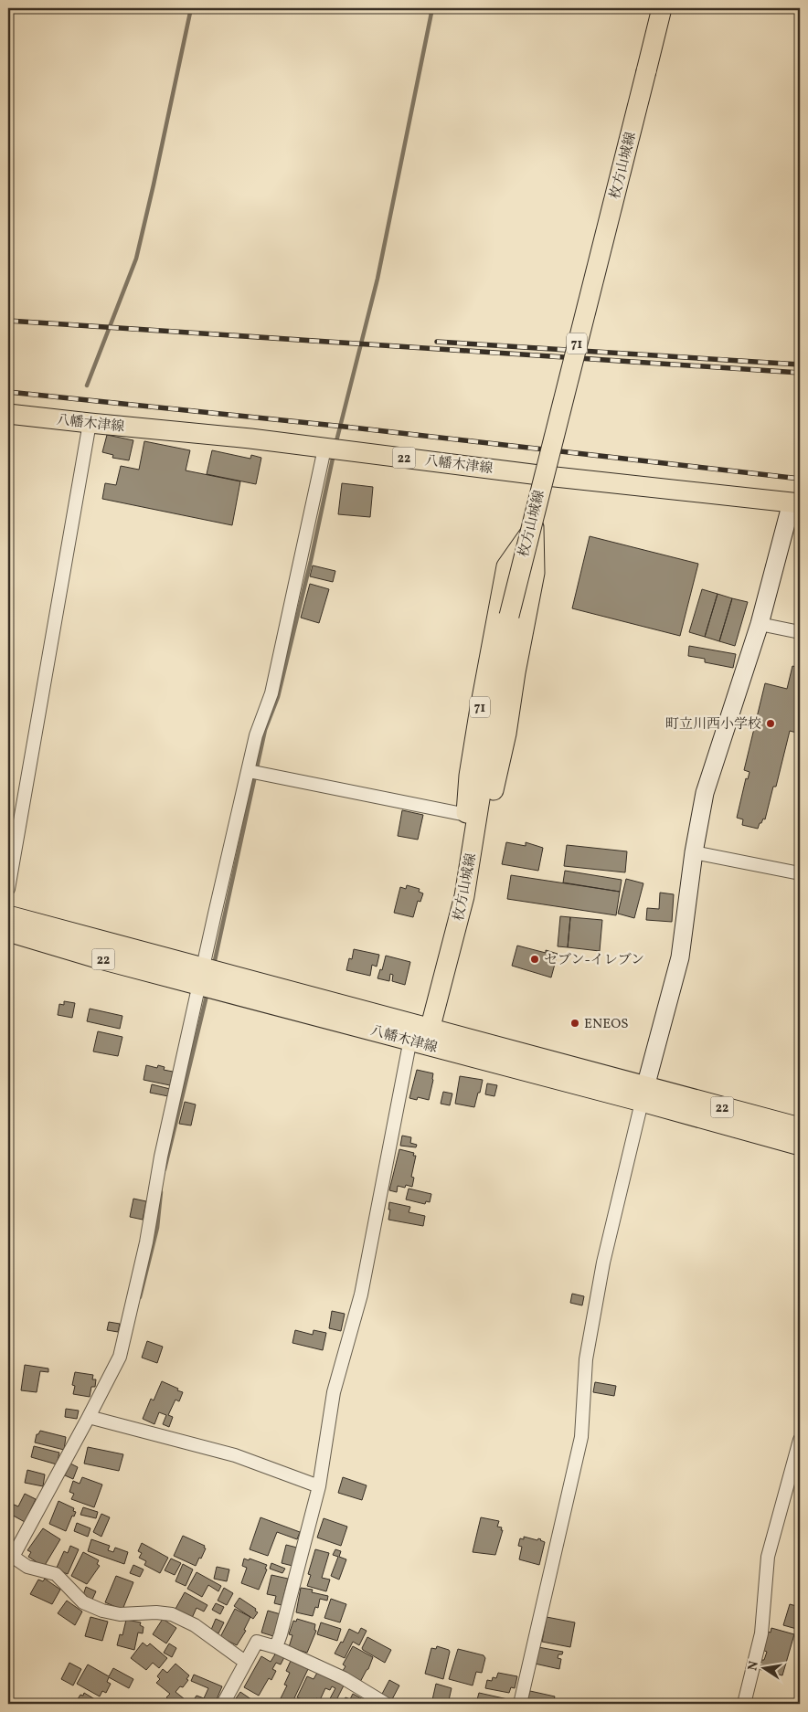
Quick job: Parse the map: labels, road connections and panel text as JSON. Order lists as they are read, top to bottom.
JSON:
{
  "streets": {
    "main road": [
      "枚方山城線",
      "71",
      "八幡木津線",
      "22"
    ]
  },
  "crossings": [
    ["枚方山城線", "71"],
    ["枚方山城線", "八幡木津線"],
    ["71", "八幡木津線"]
  ],
  "places": ["町立川西小学校", "セブン-イレブン", "ENEOS"],
  "north": "left"
}
